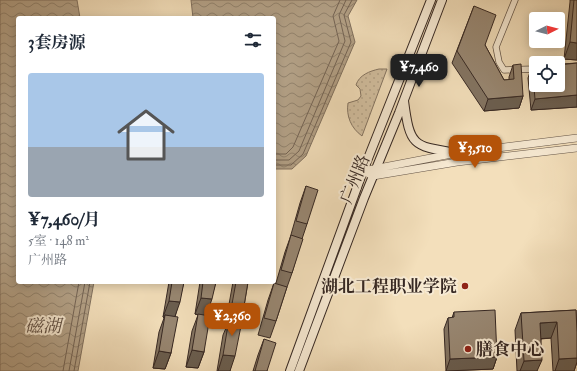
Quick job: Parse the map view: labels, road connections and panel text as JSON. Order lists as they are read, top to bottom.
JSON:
{
  "streets": {
    "main road": ["广州路"]
  },
  "water": ["磁湖"],
  "places": ["湖北工程职业学院", "膳食中心"],
  "north": "right",
  "page": {
    "heading": "3套房源",
    "price": ["¥7,460", "¥3,510", "¥2,360"],
    "list": [
      {
        "name": "¥7,460/月",
        "note": "5室 · 148 m² · 广州路"
      }
    ]
  }
}
